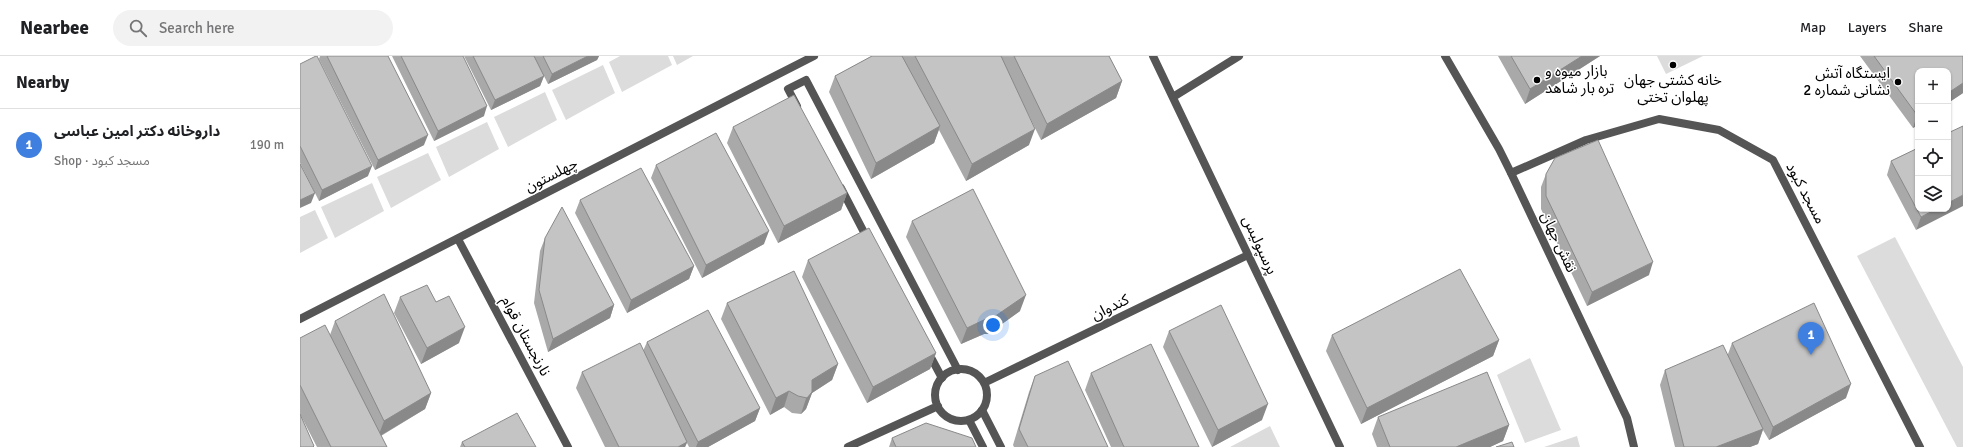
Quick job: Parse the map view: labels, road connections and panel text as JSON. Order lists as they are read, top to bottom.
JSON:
{
  "streets": {
    "street": [
      "چهلستون",
      "مسجد کبود",
      "نقش جهان",
      "پرسپولیس",
      "کندوان",
      "نارنجستان قوام"
    ]
  },
  "crossings": [
    ["چهلستون", "نارنجستان قوام"],
    ["مسجد کبود", "نقش جهان"],
    ["پرسپولیس", "کندوان"]
  ],
  "places": ["خانه کشتی جهان پهلوان تختی", "بازار میوه و تره بار شاهد", "ایستگاه آتش نشانی شماره 2"],
  "page": {
    "header": "Nearbee",
    "search": "Search here",
    "nav": ["Map", "Layers", "Share"],
    "heading": "Nearby",
    "map_buttons": ["+", "−"],
    "list": [
      {
        "mark": "1",
        "name": "داروخانه دکتر امین عباسی",
        "note": "Shop · مسجد کبود",
        "value": "190 m"
      }
    ],
    "pins": "1"
  }
}
